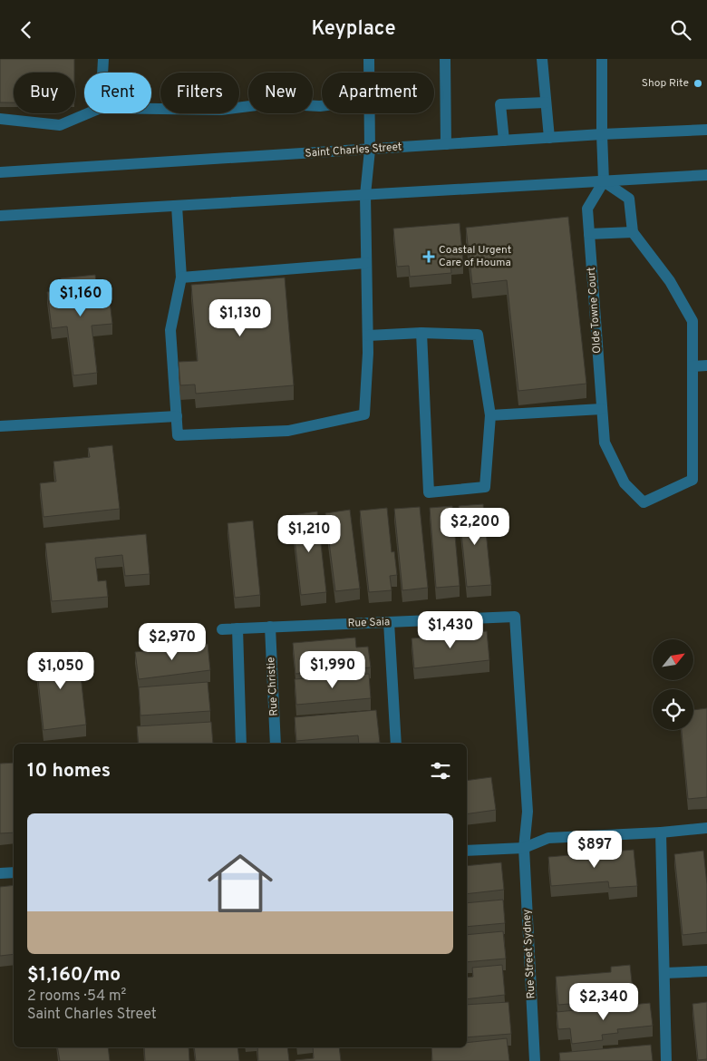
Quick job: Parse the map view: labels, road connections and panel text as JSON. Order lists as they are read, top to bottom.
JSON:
{
  "streets": {
    "street": [
      "Saint Charles Street",
      "Olde Towne Court",
      "Rue Saia",
      "Rue Christie",
      "Rue Street Sydney"
    ]
  },
  "crossings": [
    ["Rue Saia", "Rue Christie"],
    ["Rue Saia", "Rue Street Sydney"]
  ],
  "places": {
    "other": ["Shop Rite"],
    "health": ["Coastal Urgent Care of Houma"]
  },
  "north": "top right",
  "page": {
    "header": "Keyplace",
    "chip": [
      "Buy",
      "Rent",
      "Filters",
      "New",
      "Apartment"
    ],
    "price": [
      "$1,160",
      "$1,130",
      "$2,200",
      "$1,210",
      "$1,430",
      "$2,970",
      "$1,990",
      "$1,050",
      "$897",
      "$2,340"
    ],
    "heading": "10 homes",
    "list": [
      {
        "name": "$1,160/mo",
        "note": "2 rooms · 54 m² · Saint Charles Street"
      }
    ]
  }
}
